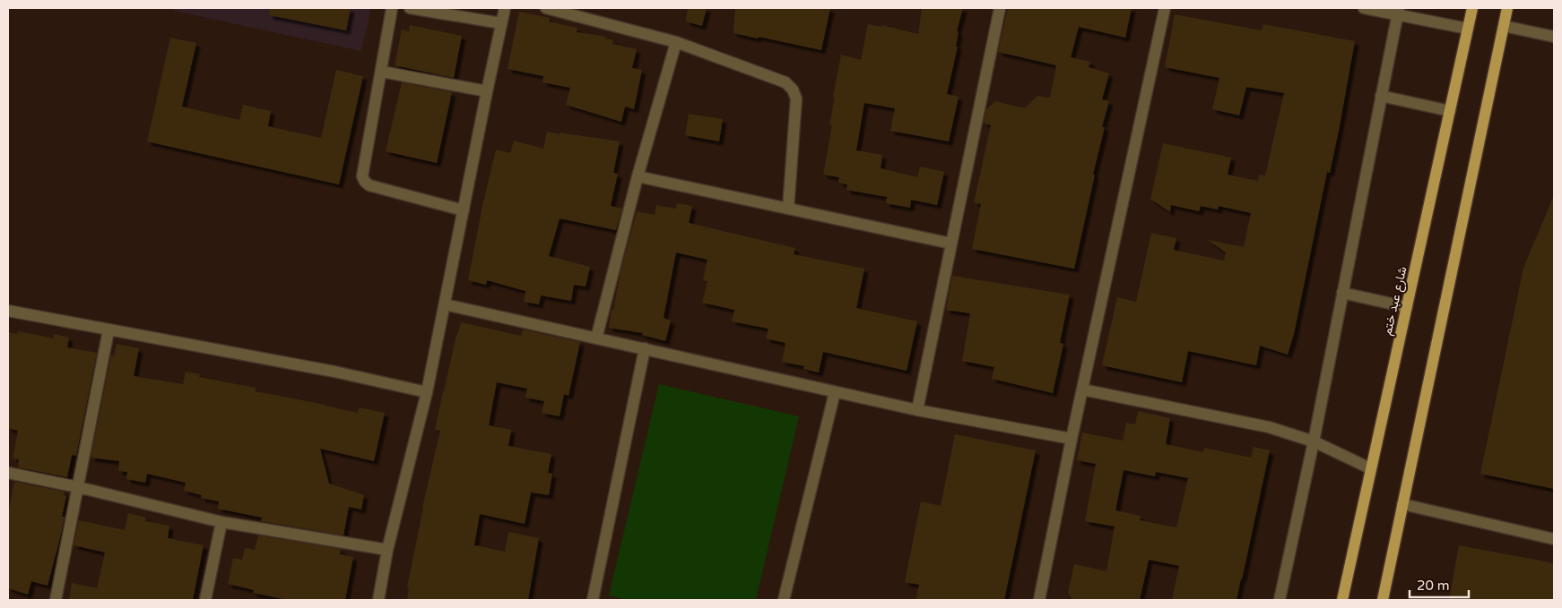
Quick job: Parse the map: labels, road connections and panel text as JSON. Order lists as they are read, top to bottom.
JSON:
{
  "streets": {
    "main road": ["شارع عبد ختم"]
  },
  "scale_bar": "20 m"
}
